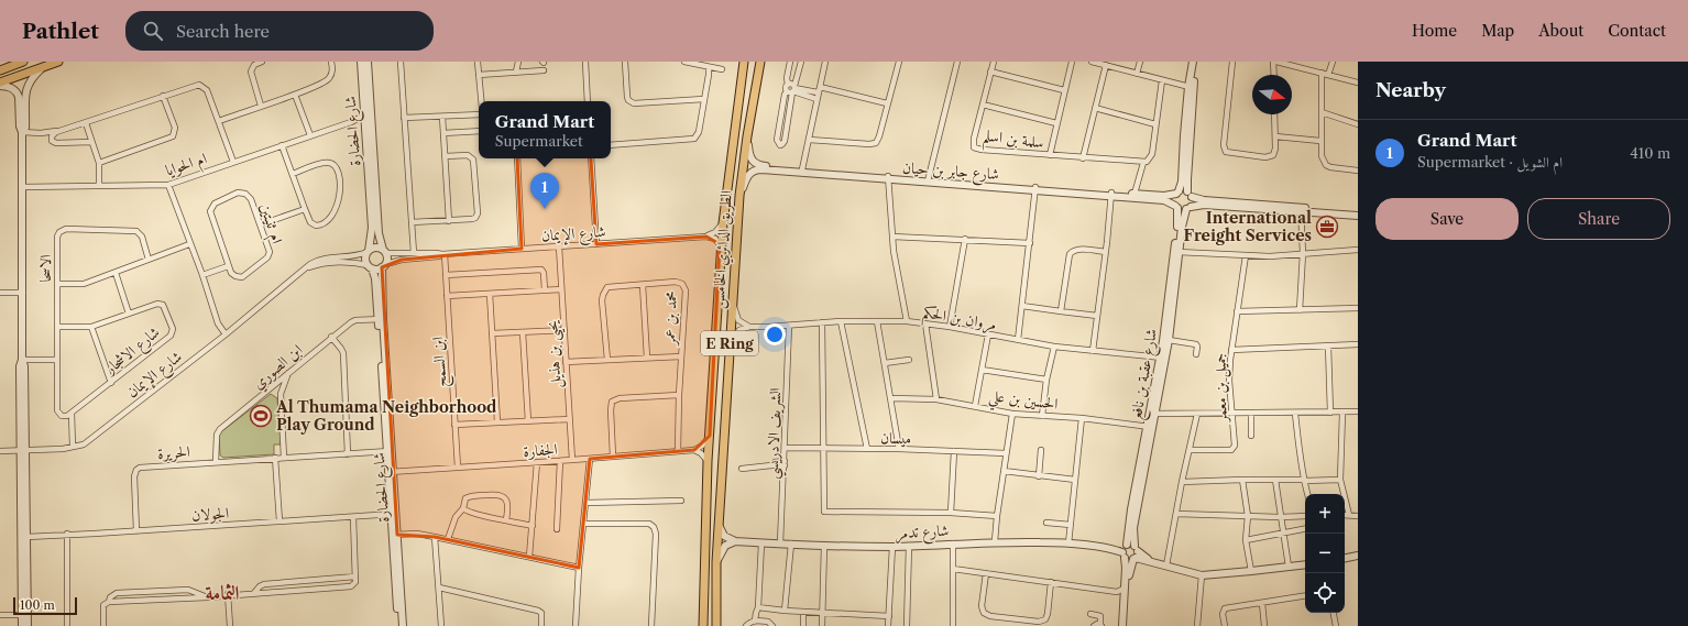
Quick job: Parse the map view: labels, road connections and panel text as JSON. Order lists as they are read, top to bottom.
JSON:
{
  "streets": {
    "main road": ["الطريق الدائري الخامس", "E Ring"],
    "street": [
      "شارع الحضارة",
      "سلمة بن اسلم",
      "ام الحوايا",
      "شارع جابر بن حيان",
      "ام ثنيتين",
      "شارع الإيمان",
      "الاسحا",
      "محمد بن عمر",
      "مروان بن الحكم",
      "شارع الاشجار",
      "يحيى بن هذيل",
      "ابن السمح",
      "ابن الصوري",
      "شارع عقبة بن نافع",
      "جميل بن معمر",
      "الحسين بن علي",
      "الشريف الادريسي",
      "ميسان",
      "الجفارة",
      "الحريرة",
      "الجولان",
      "شارع تدمر"
    ]
  },
  "crossings": [
    ["شارع الحضارة", "ام الحوايا"],
    ["شارع الحضارة", "شارع الإيمان"],
    ["شارع الحضارة", "ابن الصوري"],
    ["شارع الحضارة", "الجفارة"],
    ["شارع الحضارة", "الحريرة"],
    ["شارع الحضارة", "الجولان"],
    ["شارع جابر بن حيان", "الطريق الدائري الخامس"],
    ["شارع جابر بن حيان", "شارع عقبة بن نافع"],
    ["شارع الإيمان", "يحيى بن هذيل"],
    ["شارع الإيمان", "ابن السمح"],
    ["الاسحا", "شارع الاشجار"],
    ["محمد بن عمر", "الجفارة"],
    ["مروان بن الحكم", "شارع عقبة بن نافع"],
    ["مروان بن الحكم", "الشريف الادريسي"],
    ["يحيى بن هذيل", "الجفارة"],
    ["ابن السمح", "الجفارة"],
    ["ابن الصوري", "الحريرة"],
    ["شارع عقبة بن نافع", "الحسين بن علي"],
    ["شارع عقبة بن نافع", "شارع تدمر"],
    ["الشريف الادريسي", "ميسان"],
    ["الشريف الادريسي", "شارع تدمر"],
    ["الحريرة", "الجولان"]
  ],
  "districts": ["الثمامة"],
  "places": {
    "office": ["International Freight Services"],
    "sports": ["Al Thumama Neighborhood Play Ground"]
  },
  "scale_bar": "100 m",
  "north": "right",
  "page": {
    "header": "Pathlet",
    "search": "Search here",
    "nav": [
      "Home",
      "Map",
      "About",
      "Contact"
    ],
    "heading": "Nearby",
    "popup": ["Grand Mart", "Supermarket"],
    "list": [
      {
        "mark": "1",
        "name": "Grand Mart",
        "note": "Supermarket · ام الشويل",
        "value": "410 m"
      }
    ],
    "pins": "1",
    "buttons": ["Save", "Share"],
    "map_buttons": ["+", "−"],
    "scale": "100 m"
  }
}
